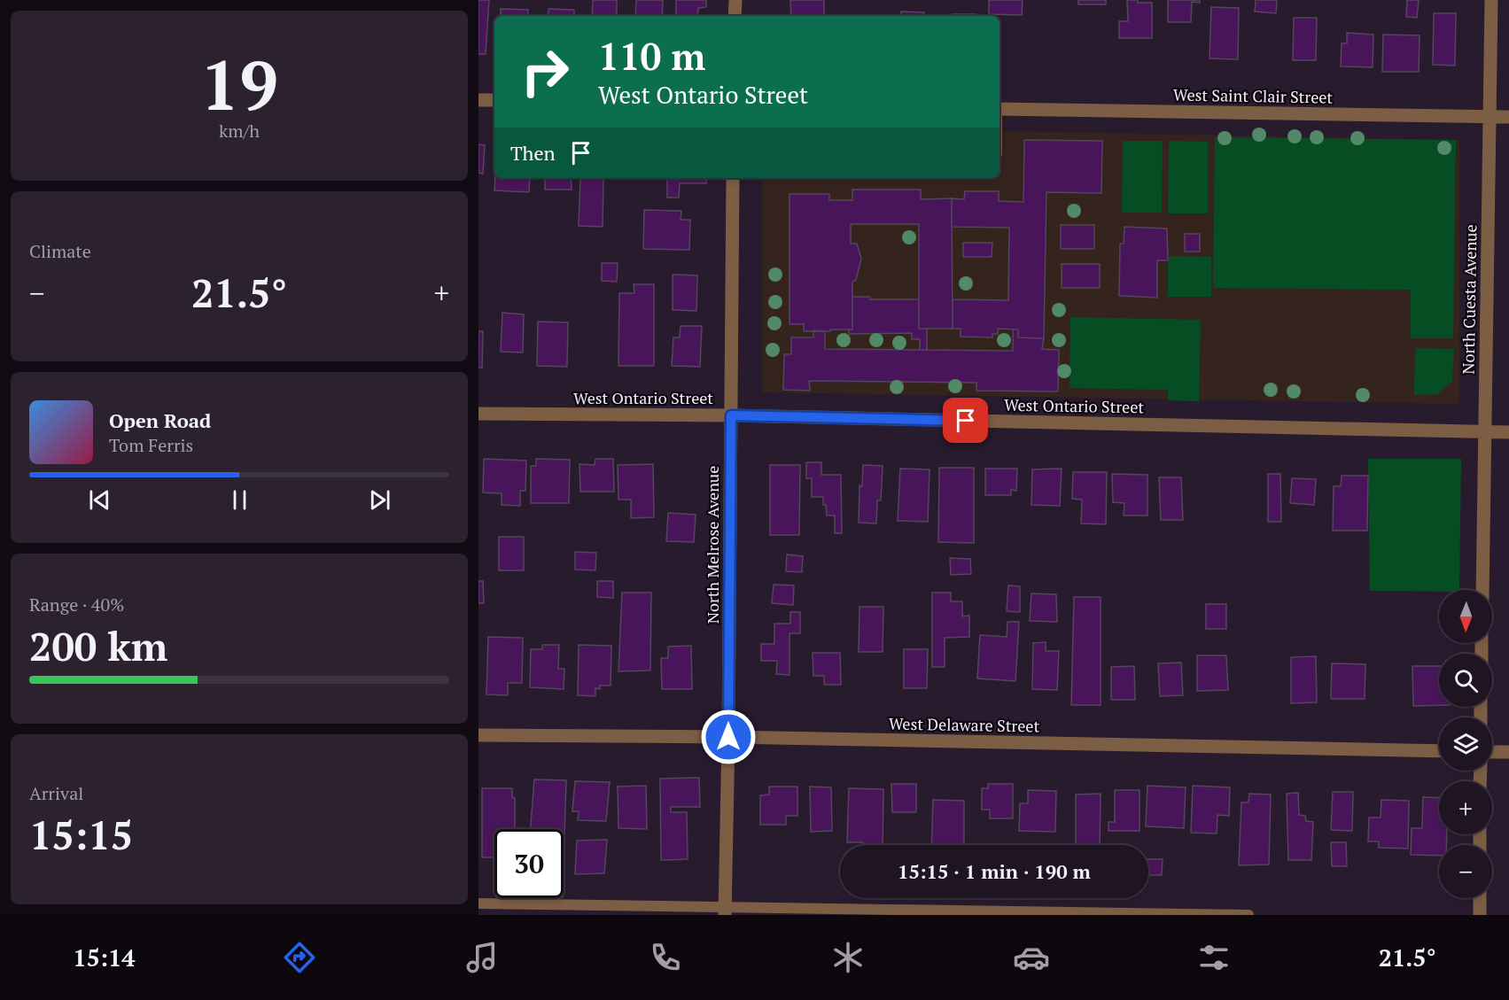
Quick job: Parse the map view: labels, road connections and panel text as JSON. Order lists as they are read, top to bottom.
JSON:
{
  "streets": {
    "street": [
      "West Saint Clair Street",
      "North Cuesta Avenue",
      "West Ontario Street",
      "North Melrose Avenue",
      "West Delaware Street"
    ]
  },
  "crossings": [
    ["West Saint Clair Street", "North Cuesta Avenue"],
    ["North Cuesta Avenue", "West Ontario Street"],
    ["West Ontario Street", "North Melrose Avenue"],
    ["North Melrose Avenue", "West Delaware Street"]
  ],
  "north": "bottom",
  "page": {
    "tile": [
      ["19", "km/h"],
      "Climate",
      ["Range · 40%", "200 km"],
      ["Arrival", "15:15"]
    ],
    "turn": ["110 m", "West Ontario Street"],
    "then": "Then",
    "heat": ["−", "21.5°", "+"],
    "song": ["Open Road", "Tom Ferris"],
    "map_buttons": ["+", "−"],
    "limit": "30",
    "trip": "15:15 · 1 min · 190 m",
    "tabs": ["15:14", "21.5°"]
  }
}
